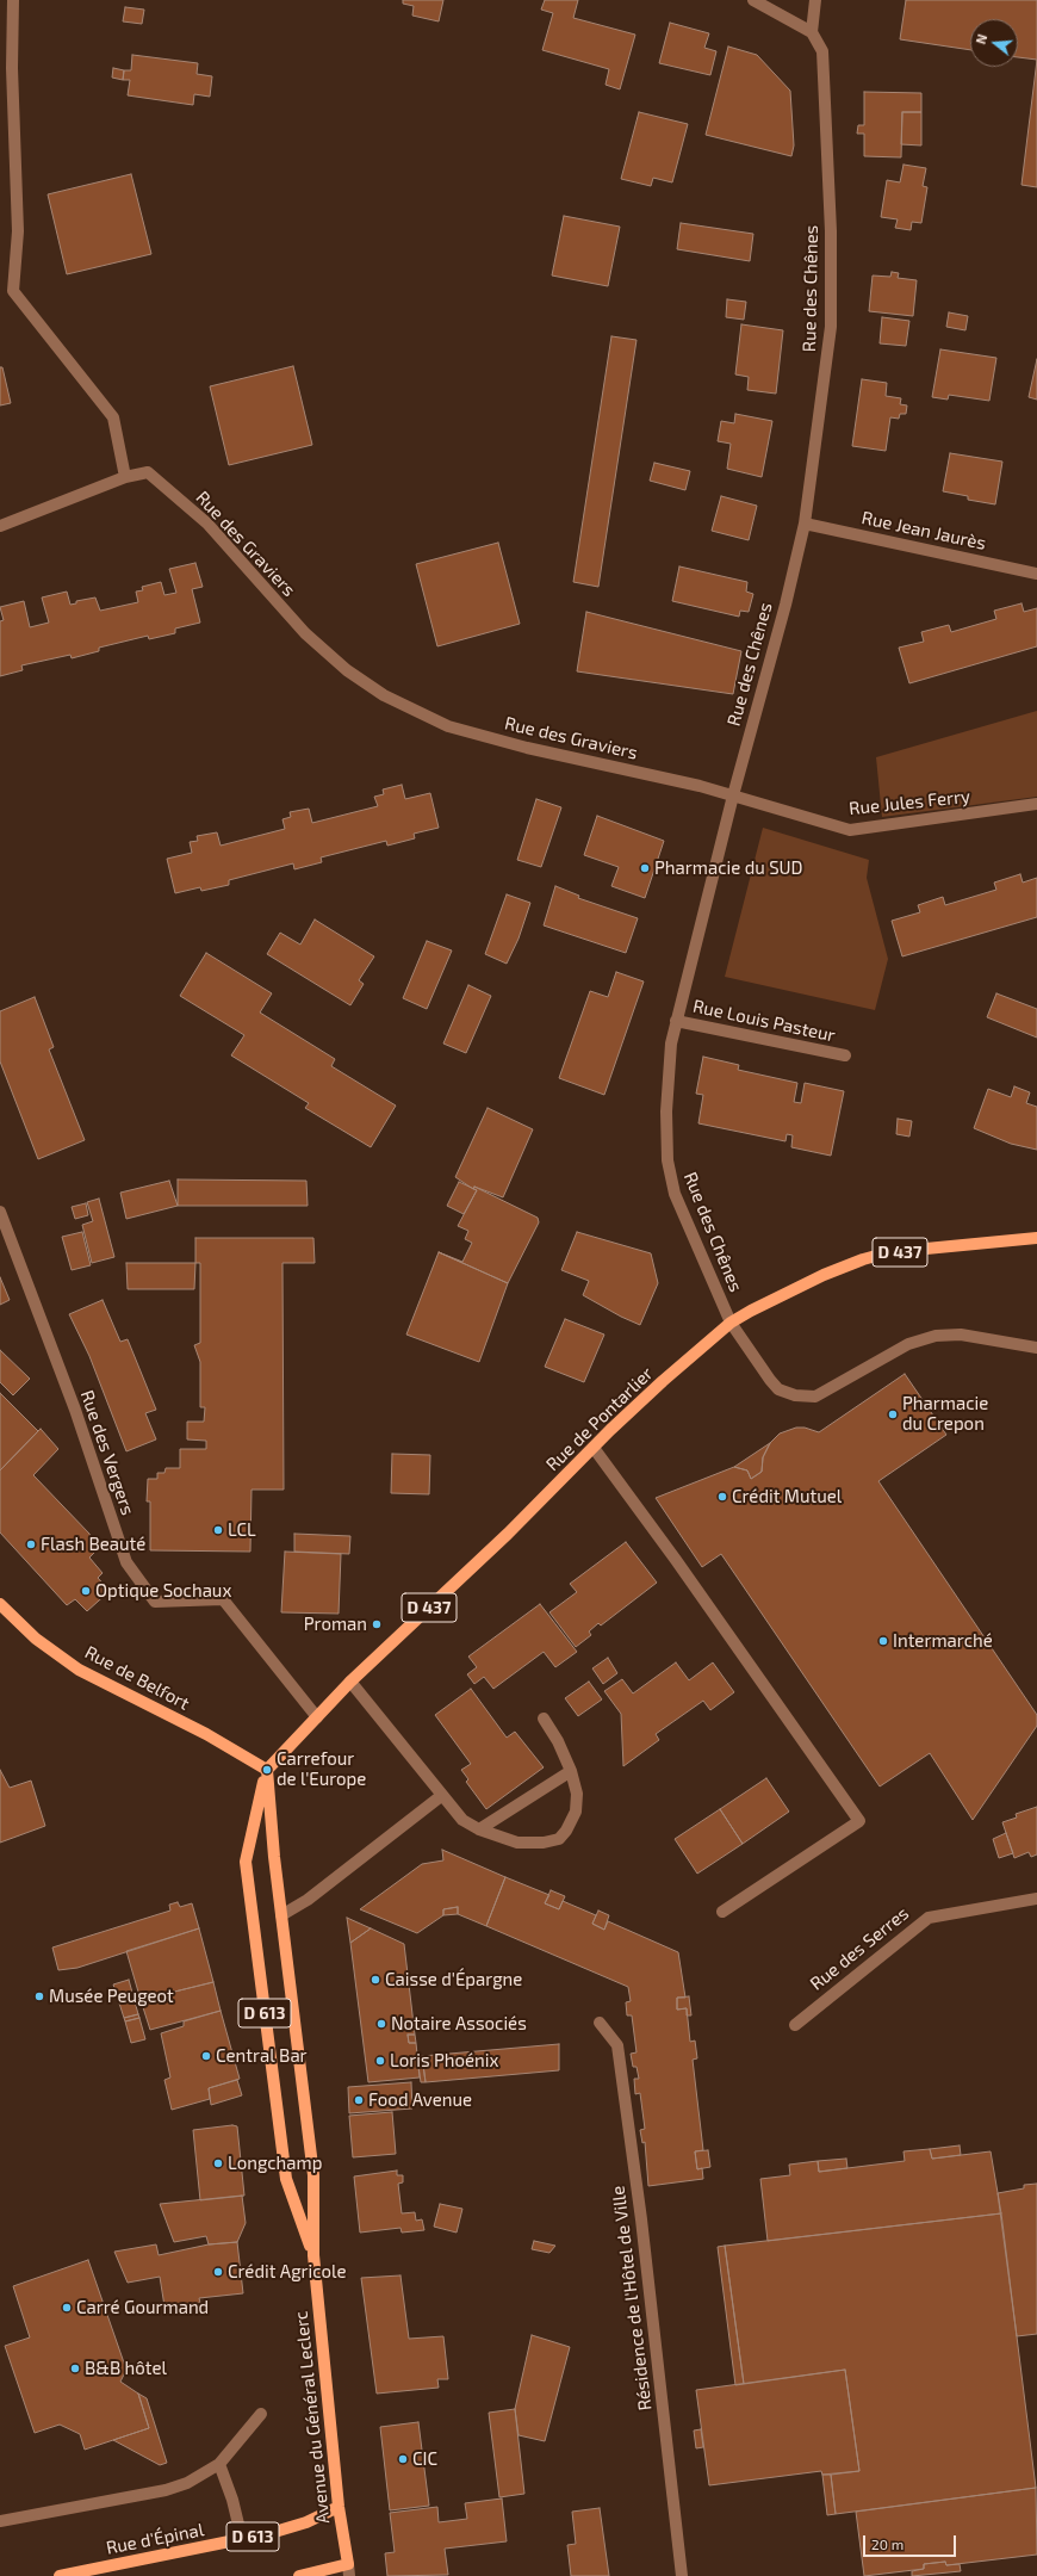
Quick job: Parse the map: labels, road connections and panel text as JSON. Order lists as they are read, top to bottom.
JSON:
{
  "streets": {
    "main road": [
      "D 437",
      "Rue de Pontarlier",
      "Rue de Belfort",
      "D 613",
      "Avenue du Général Leclerc",
      "Rue d'Épinal"
    ],
    "street": [
      "Rue des Chênes",
      "Rue Jean Jaurès",
      "Rue des Graviers",
      "Rue Jules Ferry",
      "Rue Louis Pasteur",
      "Rue des Vergers",
      "Rue des Serres",
      "Résidence de l'Hôtel de Ville"
    ]
  },
  "crossings": [
    ["Rue des Chênes", "Rue Jean Jaurès"],
    ["Rue des Chênes", "Rue des Graviers"],
    ["Rue des Chênes", "Rue Jules Ferry"],
    ["Rue des Chênes", "Rue Louis Pasteur"],
    ["Rue des Chênes", "Rue de Pontarlier"],
    ["Rue des Graviers", "Rue Jules Ferry"],
    ["Rue de Pontarlier", "Rue des Vergers"],
    ["Rue de Pontarlier", "Rue de Belfort"],
    ["Rue de Pontarlier", "Avenue du Général Leclerc"],
    ["Rue de Belfort", "Avenue du Général Leclerc"],
    ["Avenue du Général Leclerc", "Rue d'Épinal"]
  ],
  "places": [
    "Pharmacie du SUD",
    "Pharmacie du Crepon",
    "Crédit Mutuel",
    "LCL",
    "Flash Beauté",
    "Optique Sochaux",
    "Proman",
    "Intermarché",
    "Carrefour de l'Europe",
    "Caisse d'Épargne",
    "Musée Peugeot",
    "Notaire Associés",
    "Central Bar",
    "Loris Phoénix",
    "Food Avenue",
    "Longchamp",
    "Crédit Agricole",
    "Carré Gourmand",
    "B&B hôtel",
    "CIC"
  ],
  "scale_bar": "20 m",
  "north": "left"
}
